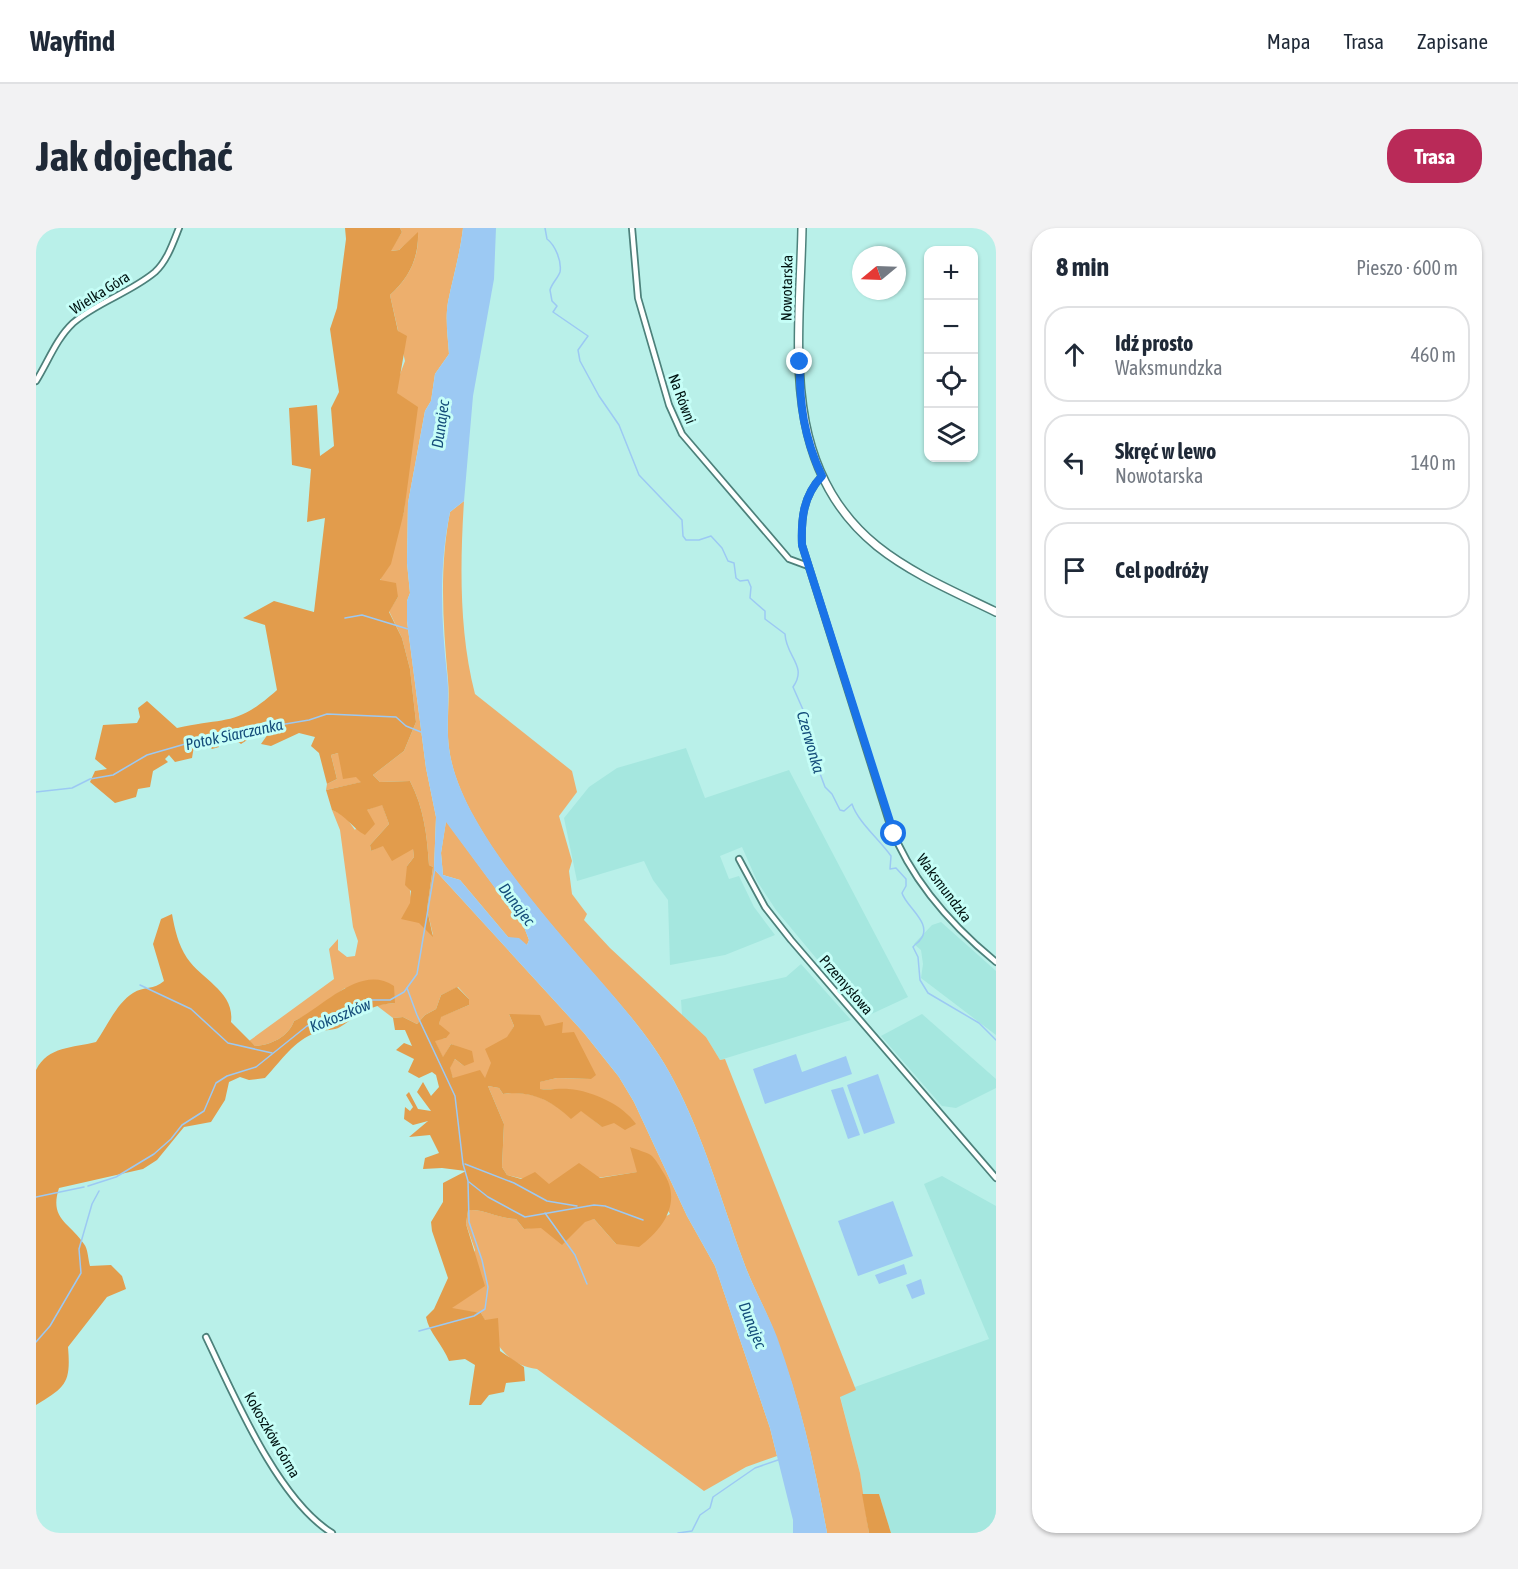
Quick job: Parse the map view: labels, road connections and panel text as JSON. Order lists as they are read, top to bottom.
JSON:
{
  "streets": {
    "street": [
      "Nowotarska",
      "Wielka Góra",
      "Na Równi",
      "Waksmundzka",
      "Przemysłowa",
      "Kokoszków Górna"
    ]
  },
  "crossings": [
    ["Nowotarska", "Waksmundzka"],
    ["Na Równi", "Waksmundzka"]
  ],
  "water": [
    "Dunajec",
    "Potok Siarczanka",
    "Czerwonka",
    "Kokoszków"
  ],
  "north": "left",
  "page": {
    "header": "Wayfind",
    "nav": ["Mapa", "Trasa", "Zapisane"],
    "buttons": "Trasa",
    "title": "Jak dojechać",
    "heading": ["8 min", "Pieszo · 600 m"],
    "map_buttons": ["+", "−"],
    "list": [
      ["Idź prosto", "Waksmundzka", "460 m"],
      ["Skręć w lewo", "Nowotarska", "140 m"],
      "Cel podróży"
    ]
  }
}
